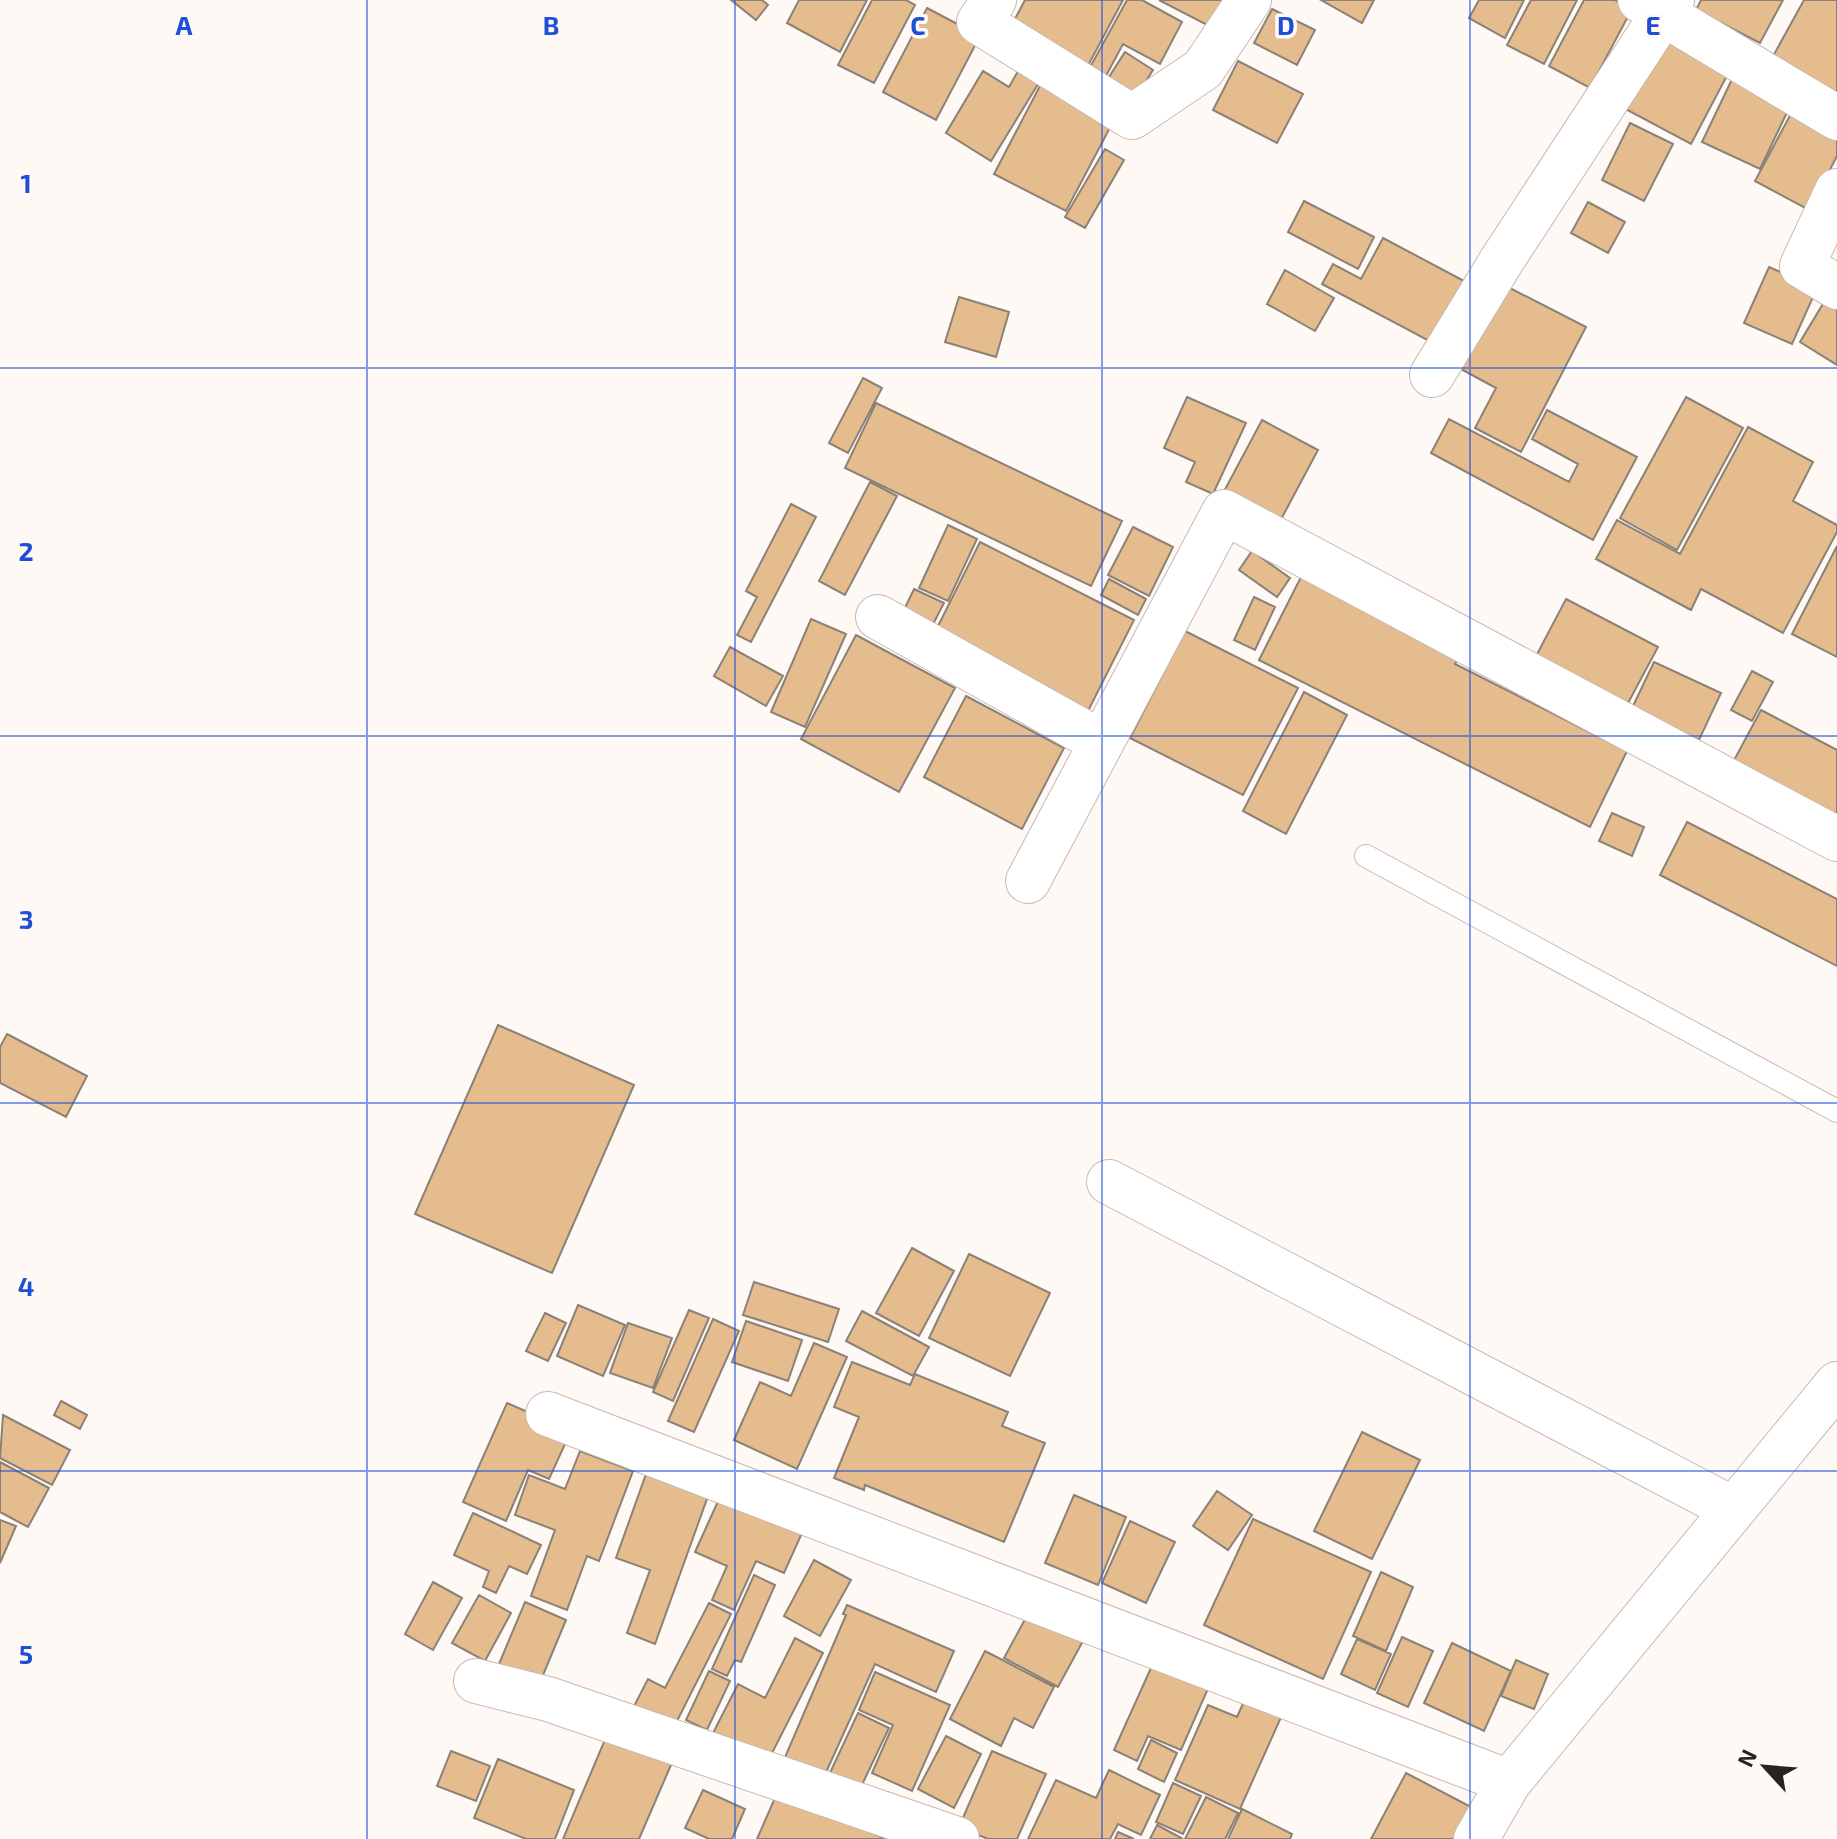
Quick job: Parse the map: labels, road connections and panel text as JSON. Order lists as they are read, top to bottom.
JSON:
{
  "north": "top left",
  "grid": {
    "columns": [
      "A",
      "B",
      "C",
      "D",
      "E"
    ],
    "rows": [
      "1",
      "2",
      "3",
      "4",
      "5"
    ]
  }
}
